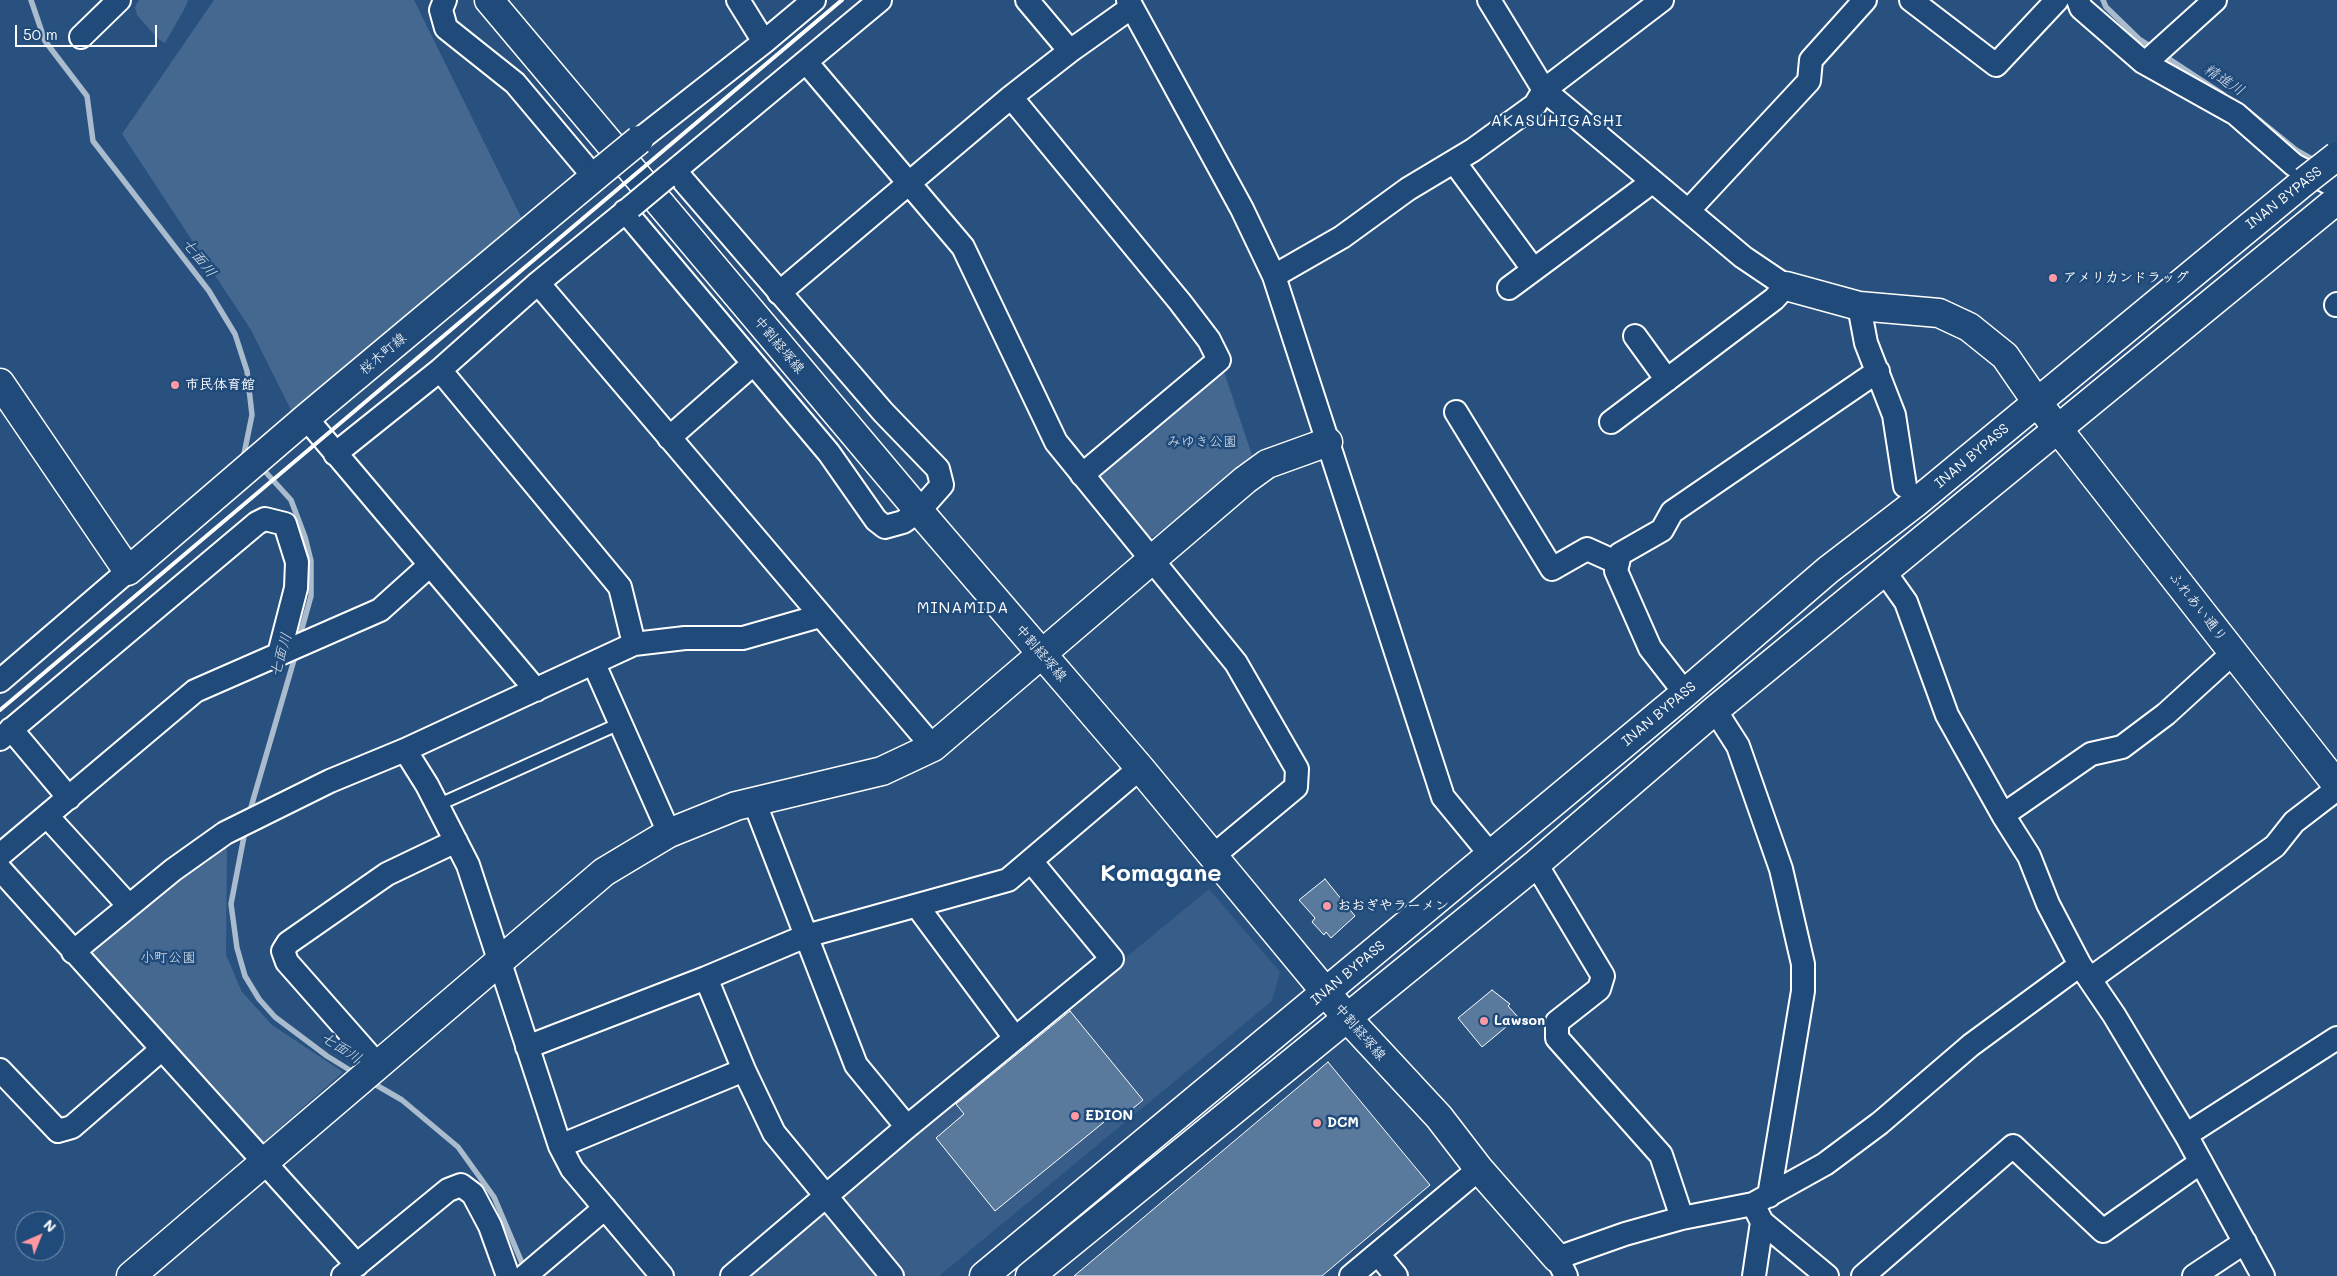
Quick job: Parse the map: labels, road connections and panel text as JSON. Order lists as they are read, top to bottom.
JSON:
{
  "streets": {
    "main road": [
      "INAN BYPASS",
      "中割経塚線",
      "桜木町線",
      "ふれあい通り"
    ]
  },
  "crossings": [
    ["INAN BYPASS", "中割経塚線"],
    ["INAN BYPASS", "ふれあい通り"]
  ],
  "districts": ["AKASUHIGASHI", "MINAMIDA", "Komagane"],
  "water": ["精進川", "七面川"],
  "parks": ["みゆき公園", "小町公園"],
  "places": [
    "アメリカンドラッグ",
    "市民体育館",
    "おおぎやラーメン",
    "Lawson",
    "EDION",
    "DCM"
  ],
  "scale_bar": "50 m",
  "north": "top right"
}
